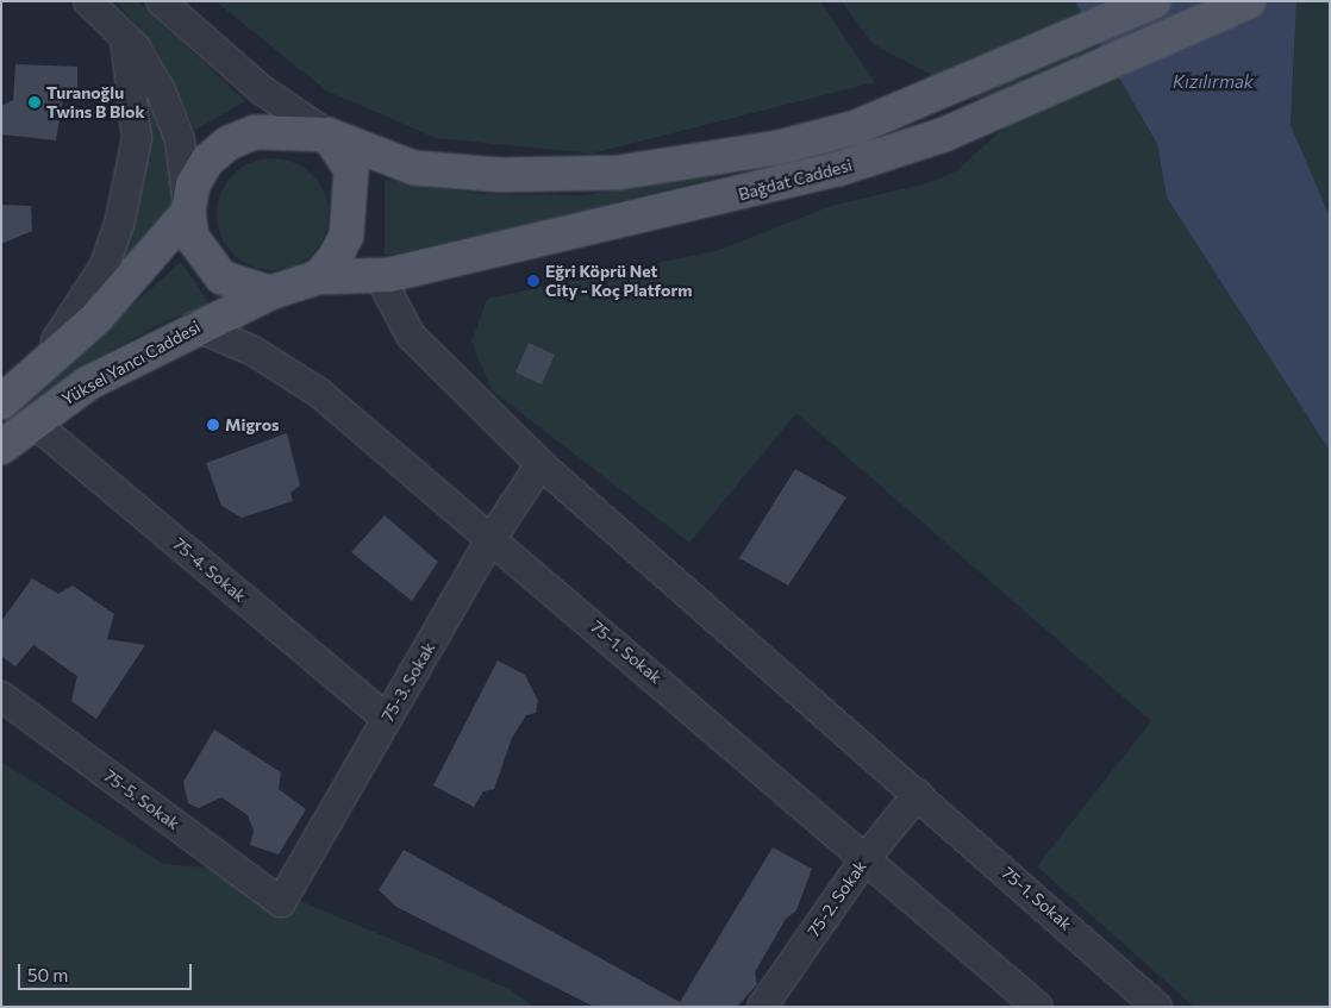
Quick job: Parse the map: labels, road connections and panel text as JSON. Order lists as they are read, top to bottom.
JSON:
{
  "streets": {
    "main road": ["Bağdat Caddesi", "Yüksel Yancı Caddesi"],
    "street": [
      "75-4. Sokak",
      "75-1. Sokak",
      "75-3. Sokak",
      "75-5. Sokak",
      "75-2. Sokak"
    ]
  },
  "crossings": [
    ["Bağdat Caddesi", "Yüksel Yancı Caddesi"],
    ["Bağdat Caddesi", "75-1. Sokak"],
    ["Yüksel Yancı Caddesi", "75-4. Sokak"],
    ["Yüksel Yancı Caddesi", "75-1. Sokak"],
    ["75-4. Sokak", "75-3. Sokak"],
    ["75-1. Sokak", "75-3. Sokak"],
    ["75-1. Sokak", "75-2. Sokak"],
    ["75-3. Sokak", "75-5. Sokak"]
  ],
  "water": ["Kızılırmak"],
  "places": ["Turanoğlu Twins B Blok", "Eğri Köprü Net City - Koç Platform", "Migros"],
  "scale_bar": "50 m"
}
